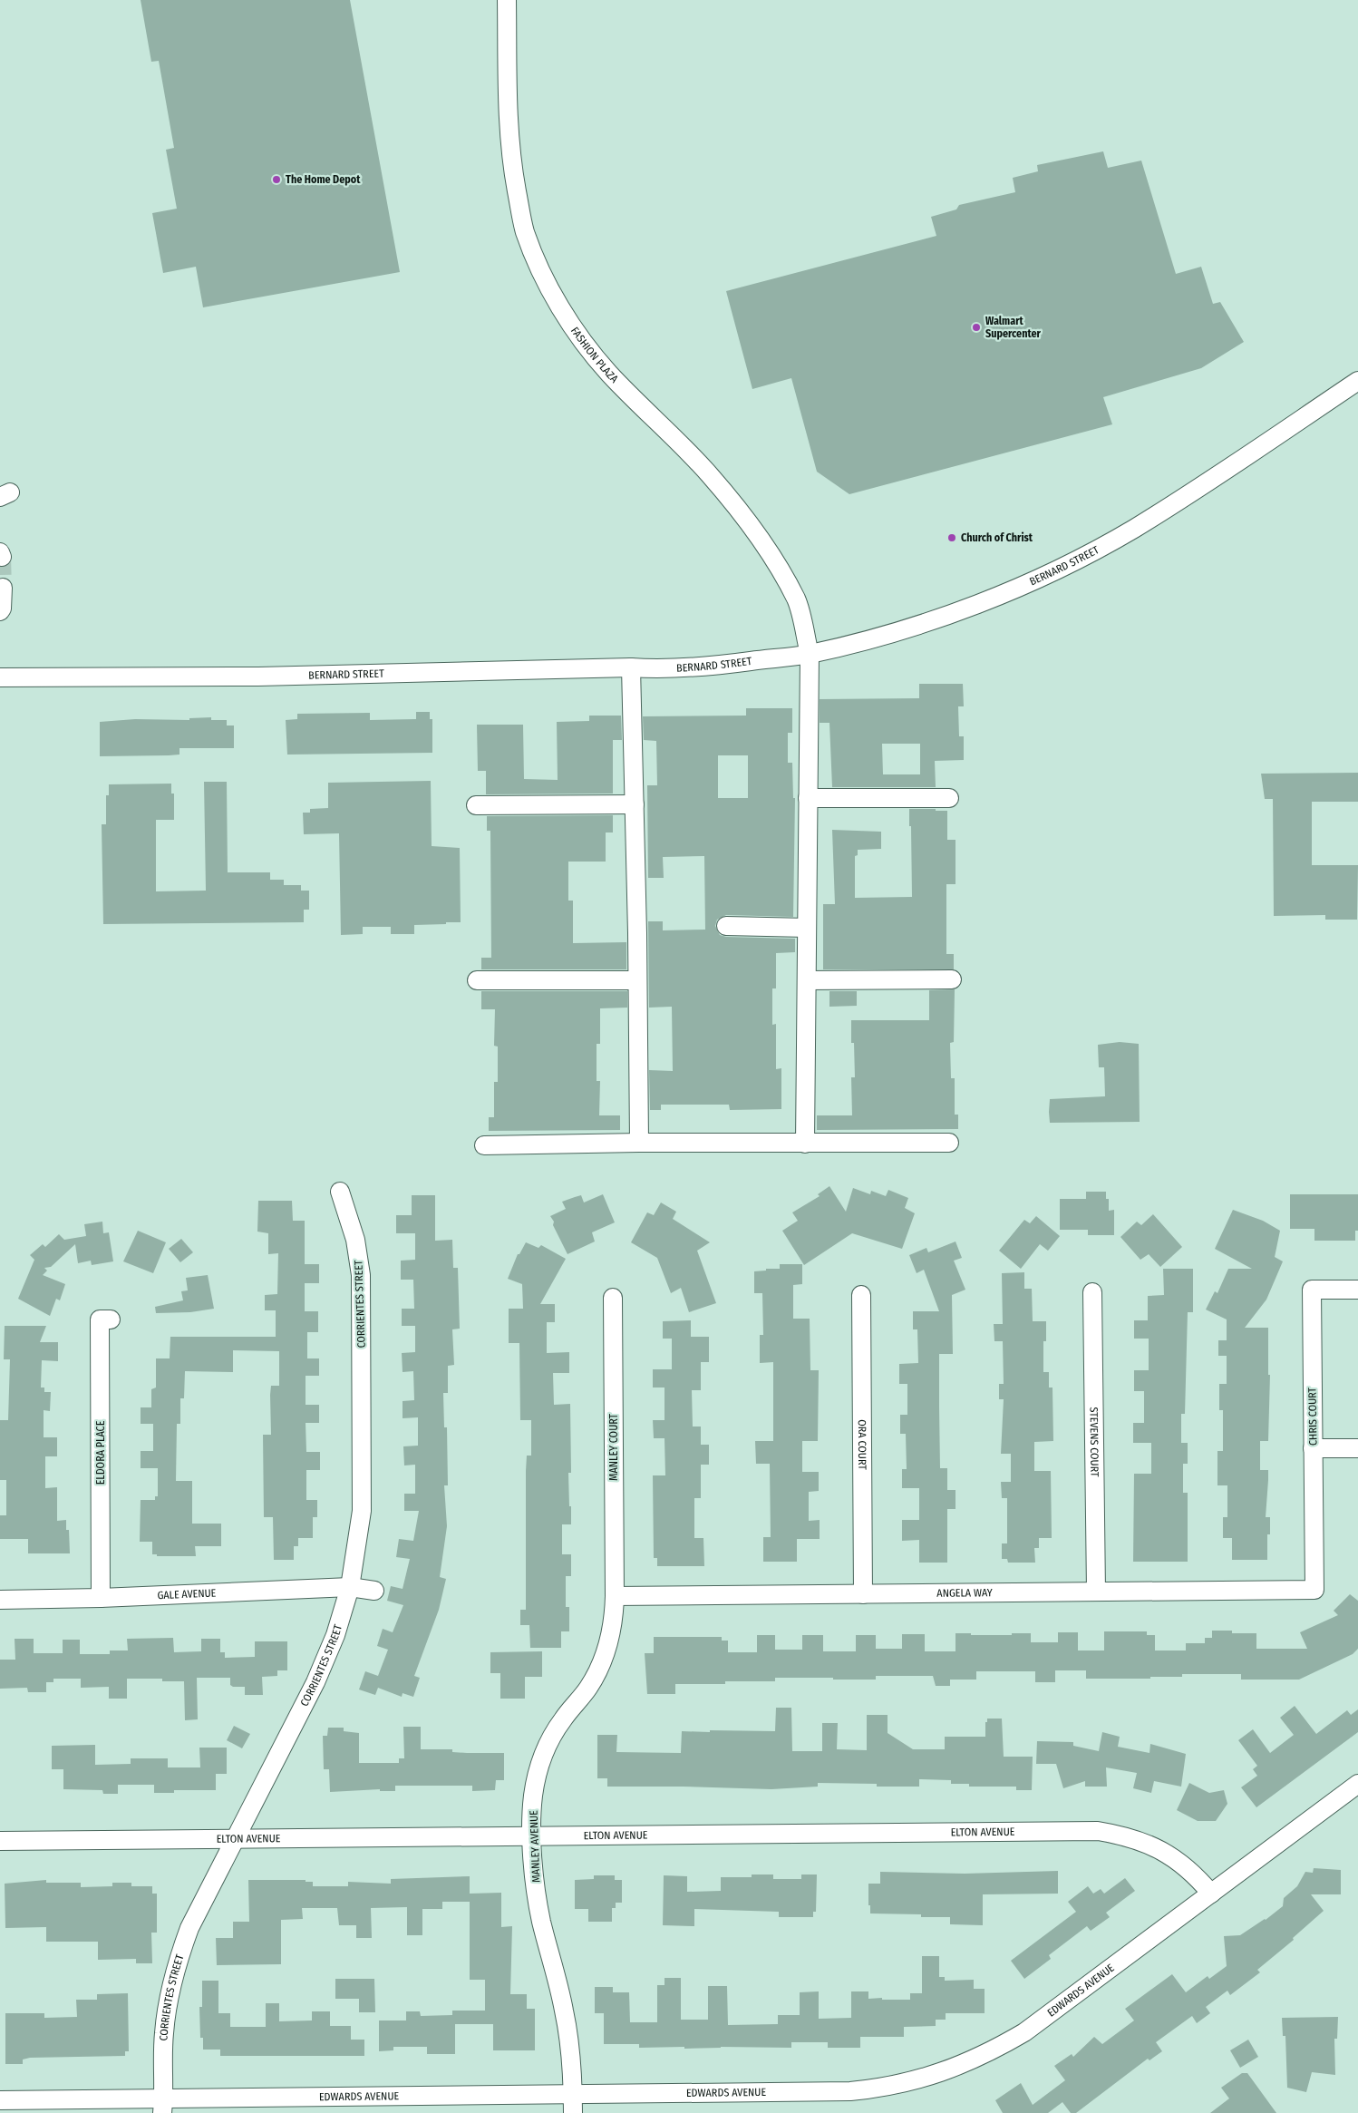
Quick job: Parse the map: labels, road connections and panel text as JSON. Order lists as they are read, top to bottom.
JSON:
{
  "streets": {
    "street": [
      "FASHION PLAZA",
      "BERNARD STREET",
      "CORRIENTES STREET",
      "CHRIS COURT",
      "STEVENS COURT",
      "ORA COURT",
      "MANLEY COURT",
      "ELDORA PLACE",
      "ANGELA WAY",
      "GALE AVENUE",
      "ELTON AVENUE",
      "MANLEY AVENUE",
      "EDWARDS AVENUE"
    ]
  },
  "crossings": [
    ["FASHION PLAZA", "BERNARD STREET"],
    ["CORRIENTES STREET", "GALE AVENUE"],
    ["CORRIENTES STREET", "ELTON AVENUE"],
    ["CORRIENTES STREET", "EDWARDS AVENUE"],
    ["CHRIS COURT", "ANGELA WAY"],
    ["STEVENS COURT", "ANGELA WAY"],
    ["ORA COURT", "ANGELA WAY"],
    ["MANLEY COURT", "ANGELA WAY"],
    ["MANLEY COURT", "MANLEY AVENUE"],
    ["ELDORA PLACE", "GALE AVENUE"],
    ["ANGELA WAY", "MANLEY AVENUE"],
    ["ELTON AVENUE", "MANLEY AVENUE"],
    ["ELTON AVENUE", "EDWARDS AVENUE"],
    ["MANLEY AVENUE", "EDWARDS AVENUE"]
  ],
  "places": ["The Home Depot", "Walmart Supercenter", "Church of Christ"]
}
